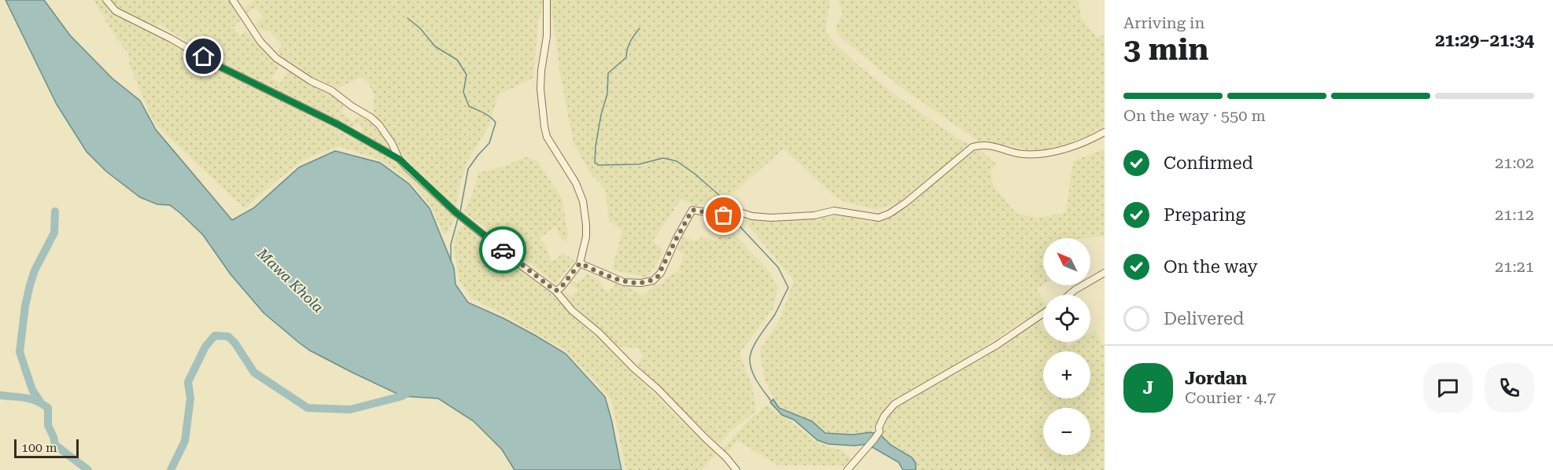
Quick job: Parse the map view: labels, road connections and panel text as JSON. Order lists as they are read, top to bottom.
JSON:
{
  "water": ["Mawa Khola"],
  "scale_bar": "100 m",
  "north": "top left",
  "page": {
    "heading": ["3 min", "Arriving in", "21:29–21:34"],
    "panel": ["Jordan", "Courier · 4.7"],
    "bar": "On the way · 550 m",
    "list": [
      ["Confirmed", "21:02"],
      ["Preparing", "21:12"],
      ["On the way", "21:21"],
      "Delivered"
    ],
    "map_buttons": ["+", "−"],
    "round": "J",
    "scale": "100 m"
  }
}
